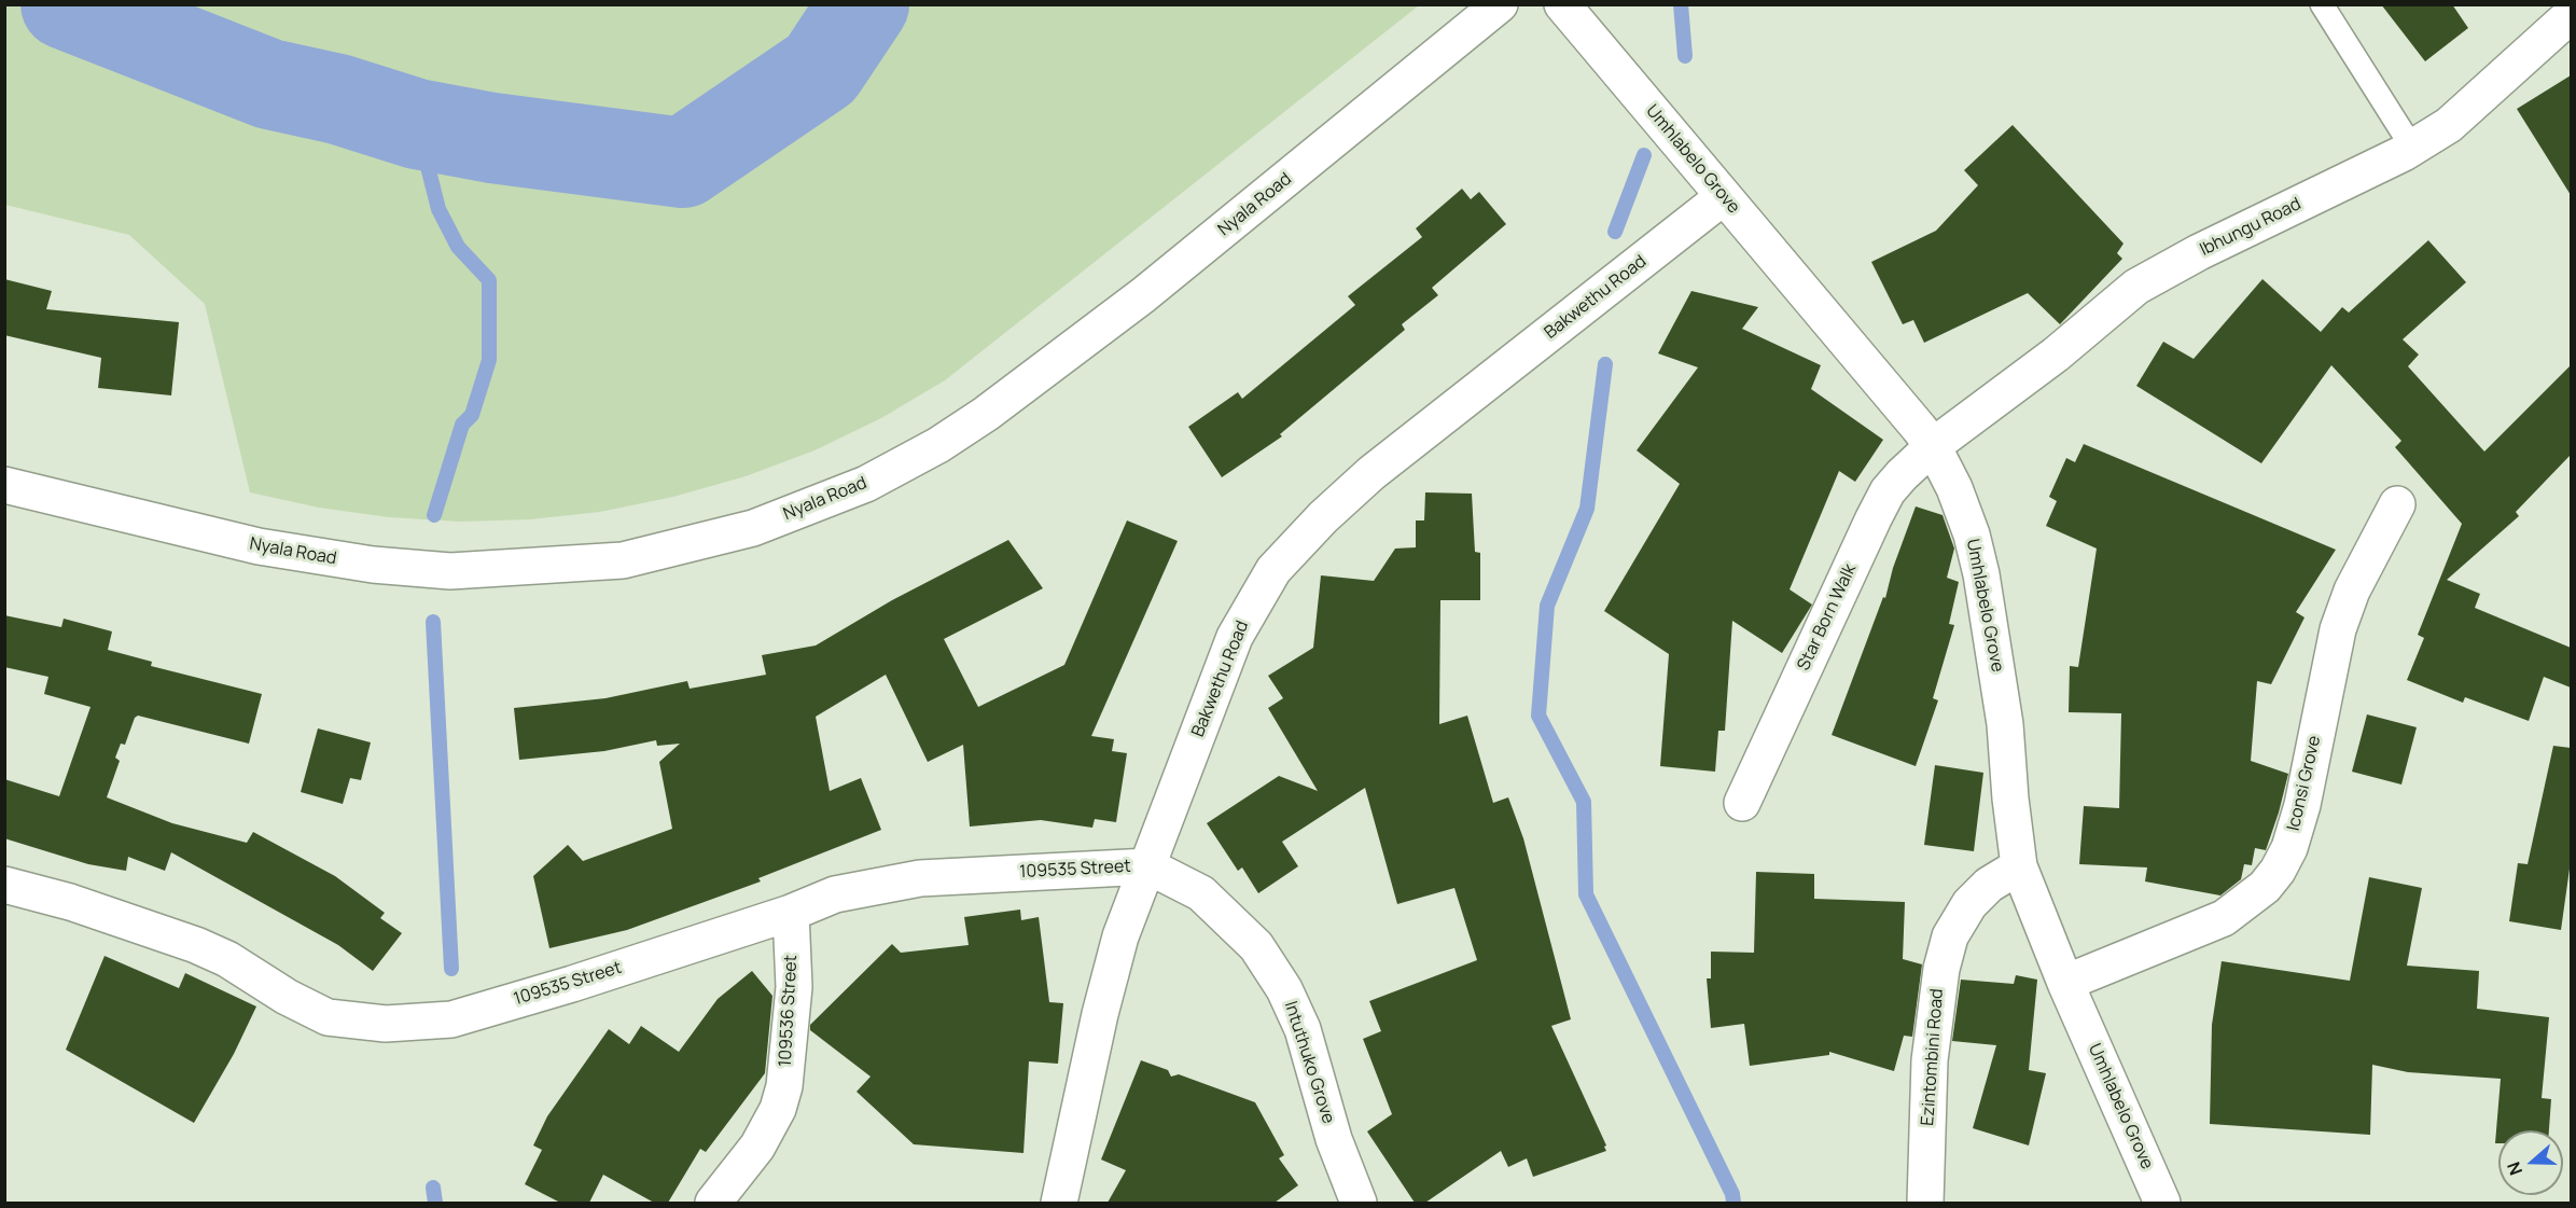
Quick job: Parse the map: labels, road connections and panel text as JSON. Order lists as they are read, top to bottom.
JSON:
{
  "streets": {
    "street": [
      "Umhlabelo Grove",
      "Nyala Road",
      "Ibhungu Road",
      "Bakwethu Road",
      "Star Born Walk",
      "Iconsi Grove",
      "109535 Street",
      "109536 Street",
      "Ezintombini Road",
      "Intuthuko Grove"
    ]
  },
  "crossings": [
    ["Umhlabelo Grove", "Ibhungu Road"],
    ["Umhlabelo Grove", "Bakwethu Road"],
    ["Umhlabelo Grove", "Star Born Walk"],
    ["Umhlabelo Grove", "Iconsi Grove"],
    ["Umhlabelo Grove", "Ezintombini Road"],
    ["Ibhungu Road", "Star Born Walk"],
    ["Bakwethu Road", "109535 Street"],
    ["Bakwethu Road", "Intuthuko Grove"],
    ["109535 Street", "109536 Street"],
    ["109535 Street", "Intuthuko Grove"]
  ],
  "north": "left"
}
